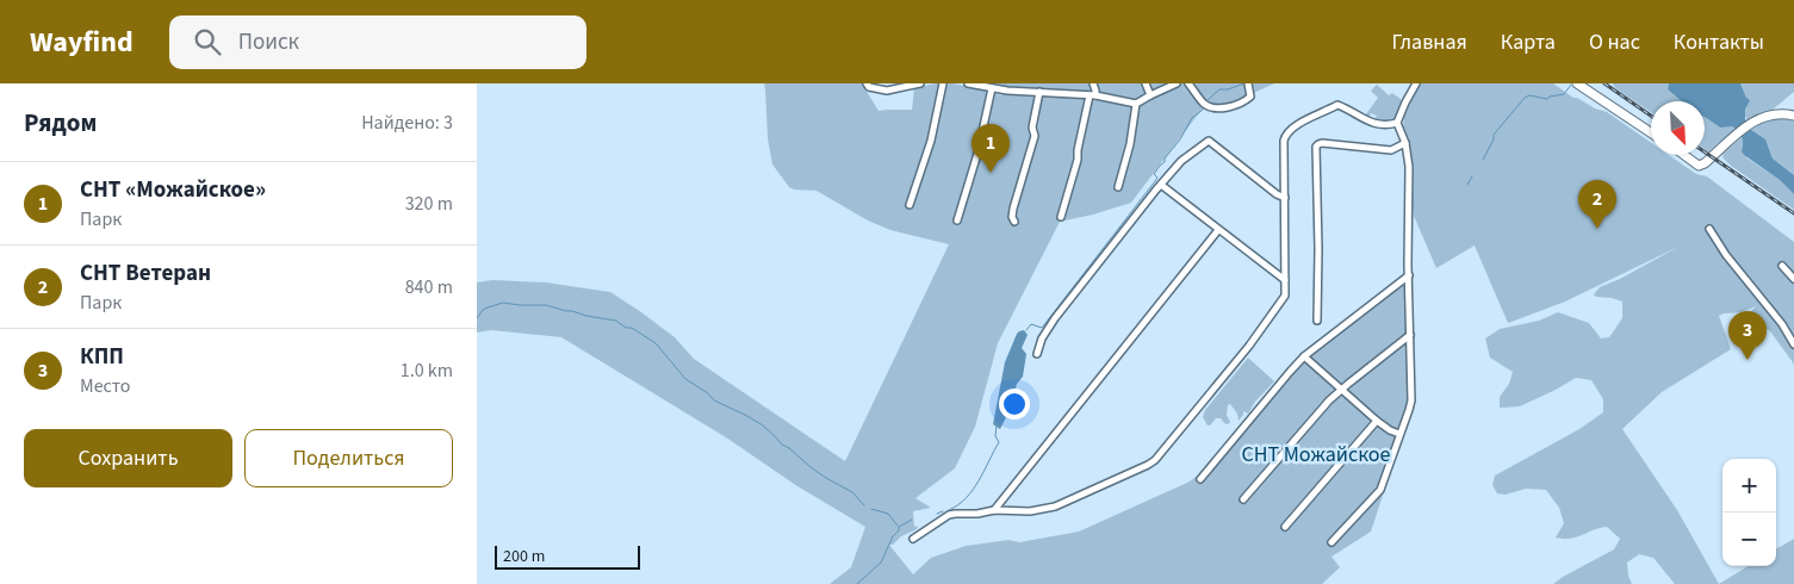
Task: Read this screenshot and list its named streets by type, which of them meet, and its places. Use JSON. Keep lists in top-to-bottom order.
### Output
{
  "parks": ["СНТ Можайское"],
  "scale_bar": "200 m",
  "north": "bottom right",
  "page": {
    "header": "Wayfind",
    "search": "Поиск",
    "nav": [
      "Главная",
      "Карта",
      "О нас",
      "Контакты"
    ],
    "heading": ["Рядом", "Найдено: 3"],
    "pins": ["1", "2", "3"],
    "list": [
      {
        "mark": "1",
        "name": "СНТ «Можайское»",
        "note": "Парк",
        "value": "320 m"
      },
      {
        "mark": "2",
        "name": "СНТ Ветеран",
        "note": "Парк",
        "value": "840 m"
      },
      {
        "mark": "3",
        "name": "КПП",
        "note": "Место",
        "value": "1.0 km"
      }
    ],
    "buttons": ["Сохранить", "Поделиться"],
    "map_buttons": ["+", "−"],
    "scale": "200 m"
  }
}
